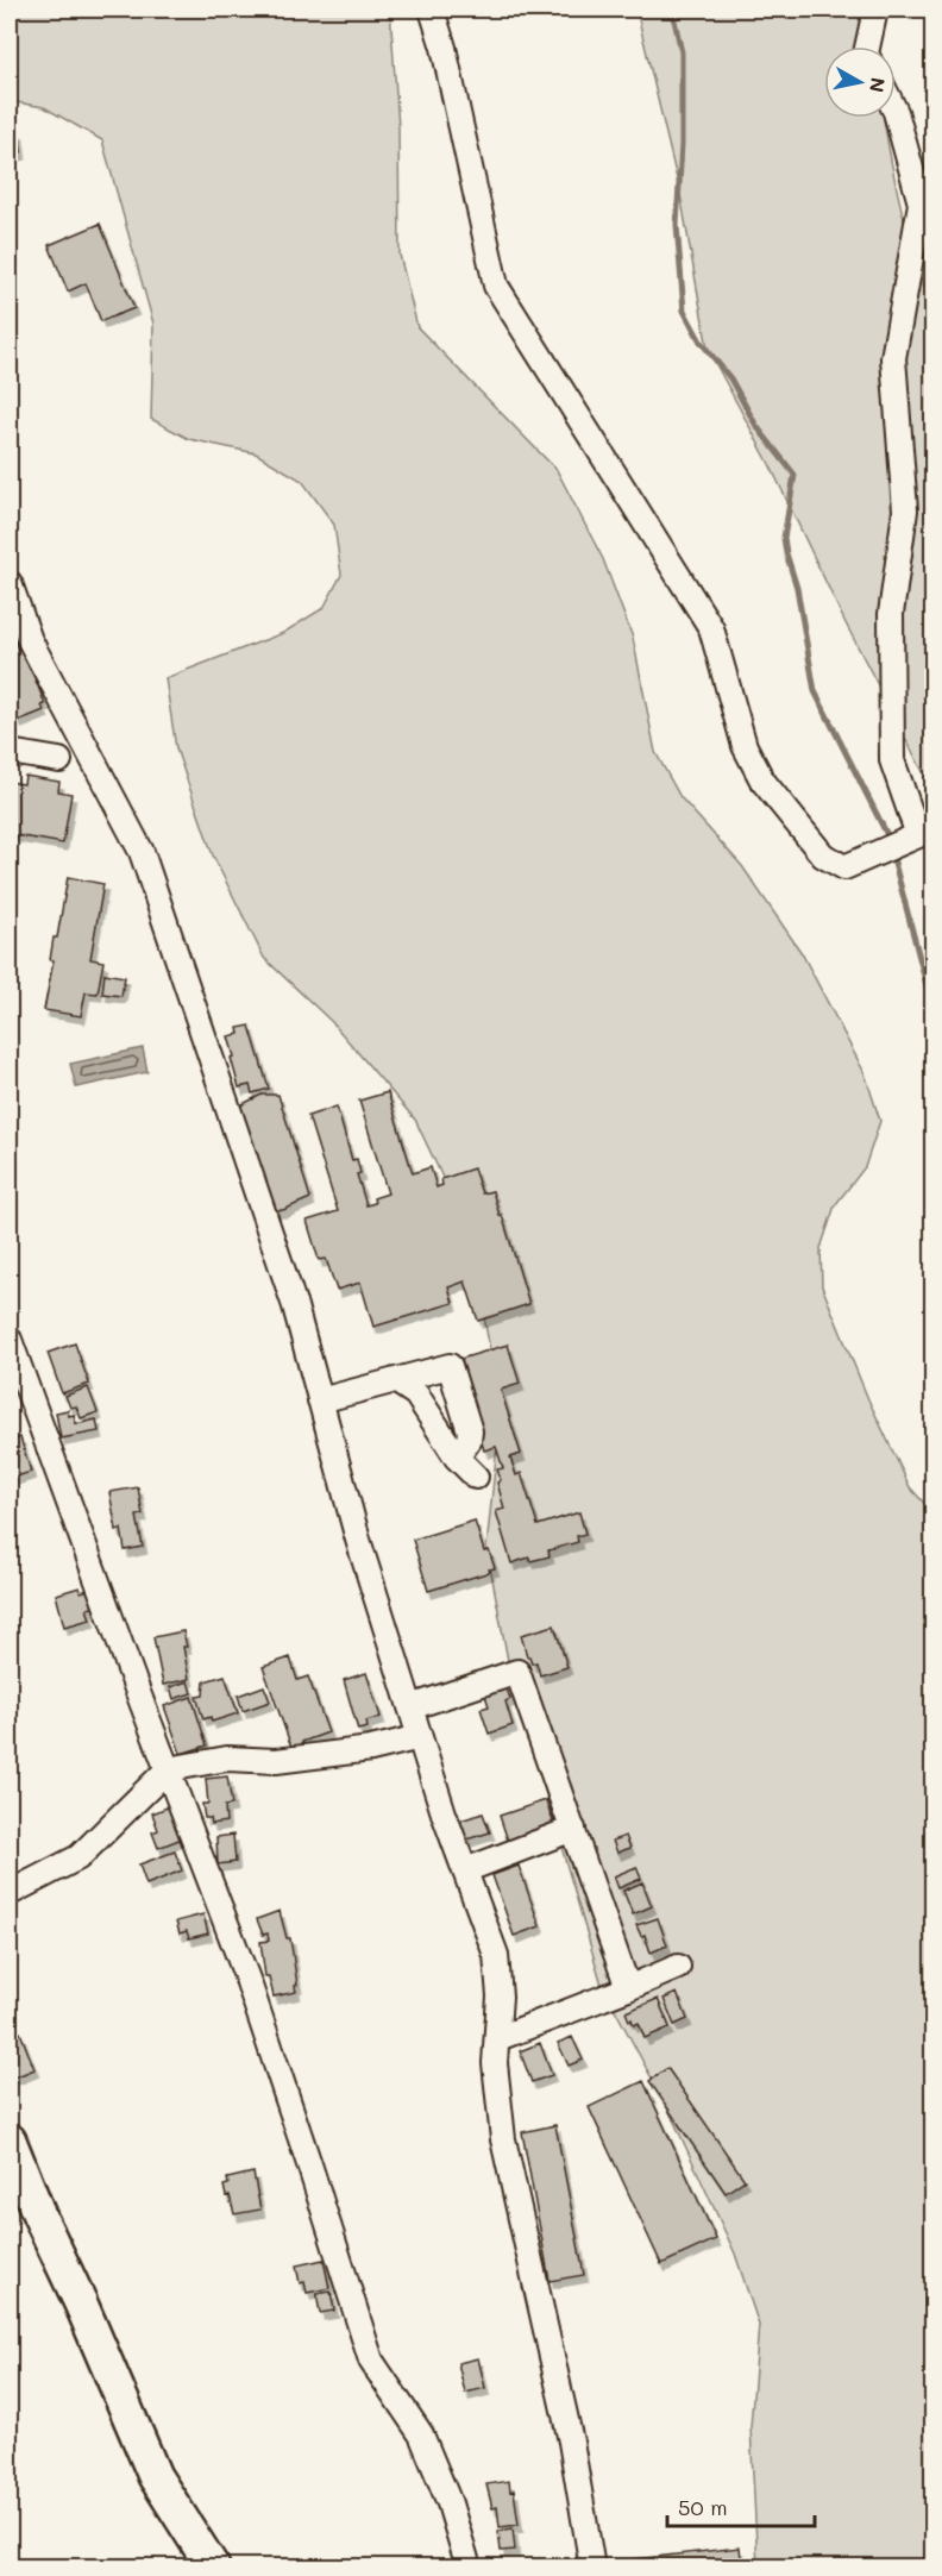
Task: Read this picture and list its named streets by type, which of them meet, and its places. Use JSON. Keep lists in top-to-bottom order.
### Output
{
  "scale_bar": "50 m",
  "north": "right"
}
